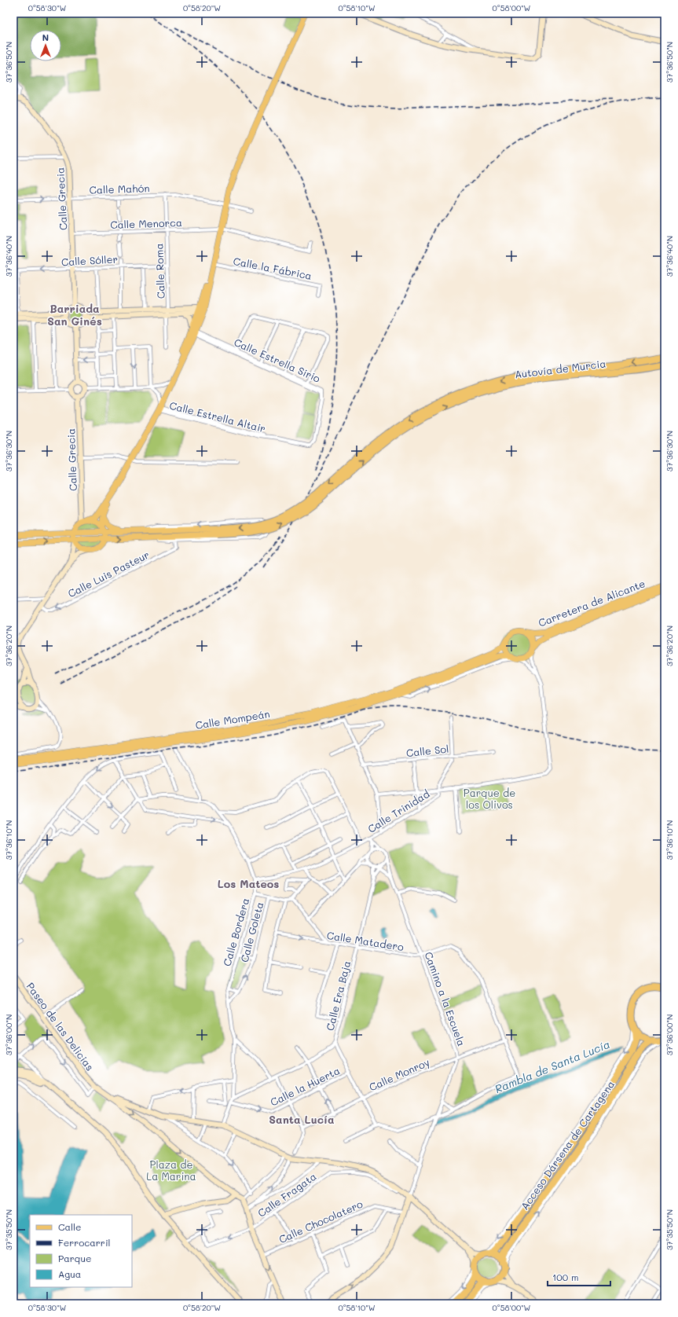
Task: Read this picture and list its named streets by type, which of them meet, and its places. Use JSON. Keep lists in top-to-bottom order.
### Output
{
  "streets": {
    "highway": ["Autovía de Murcia", "Acceso Dársena de Cartagena"],
    "main road": ["Carretera de Alicante", "Calle Mompeán"],
    "street": [
      "Calle Mahón",
      "Calle Grecia",
      "Calle Menorca",
      "Calle Sóller",
      "Calle la Fábrica",
      "Calle Roma",
      "Calle Estrella Sirio",
      "Calle Estrella Altair",
      "Calle Luis Pasteur",
      "Calle Sol",
      "Calle Trinidad",
      "Calle Bordera",
      "Calle Goleta",
      "Calle Matadero",
      "Calle Era Baja",
      "Camino a la Escuela",
      "Paseo de las Delicias",
      "Calle Monroy",
      "Calle la Huerta",
      "Calle Fragata",
      "Calle Chocolatero"
    ]
  },
  "crossings": [
    ["Calle Mahón", "Calle Grecia"],
    ["Calle Mahón", "Calle Roma"],
    ["Calle Grecia", "Calle Menorca"],
    ["Calle Grecia", "Calle Sóller"],
    ["Calle Menorca", "Calle Roma"],
    ["Calle Sóller", "Calle Roma"],
    ["Calle Estrella Sirio", "Calle Estrella Altair"],
    ["Calle Trinidad", "Calle Bordera"],
    ["Calle Matadero", "Calle Era Baja"],
    ["Calle Matadero", "Camino a la Escuela"],
    ["Calle Matadero", "Calle Monroy"],
    ["Calle Era Baja", "Camino a la Escuela"],
    ["Camino a la Escuela", "Paseo de las Delicias"],
    ["Camino a la Escuela", "Calle Monroy"],
    ["Paseo de las Delicias", "Calle Fragata"]
  ],
  "one_way": ["Calle Sóller", "Calle Luis Pasteur", "Calle la Huerta"],
  "districts": ["Barriada San Ginés", "Los Mateos", "Santa Lucía"],
  "water": ["Rambla de Santa Lucía"],
  "parks": ["Parque de los Olivos", "Plaza de La Marina"],
  "legend": [
    "Calle",
    "Ferrocarril",
    "Parque",
    "Agua"
  ],
  "scale_bar": "100 m",
  "north": "top",
  "coordinates": [
    "0°58'30\"W",
    "0°58'20\"W",
    "0°58'10\"W",
    "0°58'00\"W",
    "37°36'50\"N",
    "37°36'40\"N",
    "37°36'30\"N",
    "37°36'20\"N",
    "37°36'10\"N",
    "37°36'00\"N",
    "37°35'50\"N"
  ]
}
